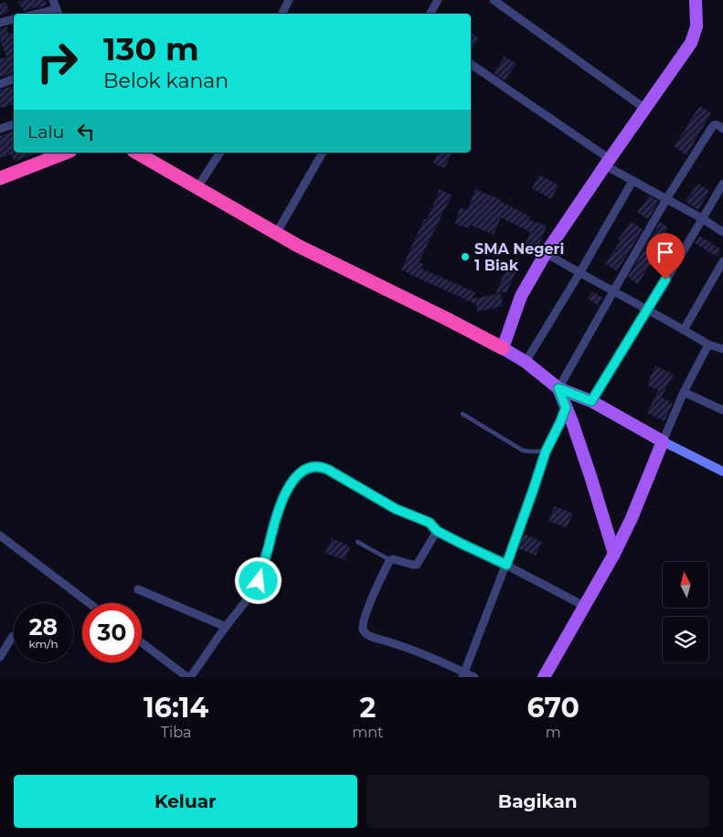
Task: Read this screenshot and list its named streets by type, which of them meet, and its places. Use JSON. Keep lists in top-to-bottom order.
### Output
{
  "places": ["SMA Negeri 1 Biak"],
  "north": "top",
  "page": {
    "turn": ["130 m", "Belok kanan"],
    "then": "Lalu",
    "speed": "28 km/h",
    "limit": "30",
    "eta": [
      "16:14",
      "Tiba",
      "2",
      "mnt",
      "670",
      "m"
    ],
    "buttons": ["Keluar", "Bagikan"]
  }
}
